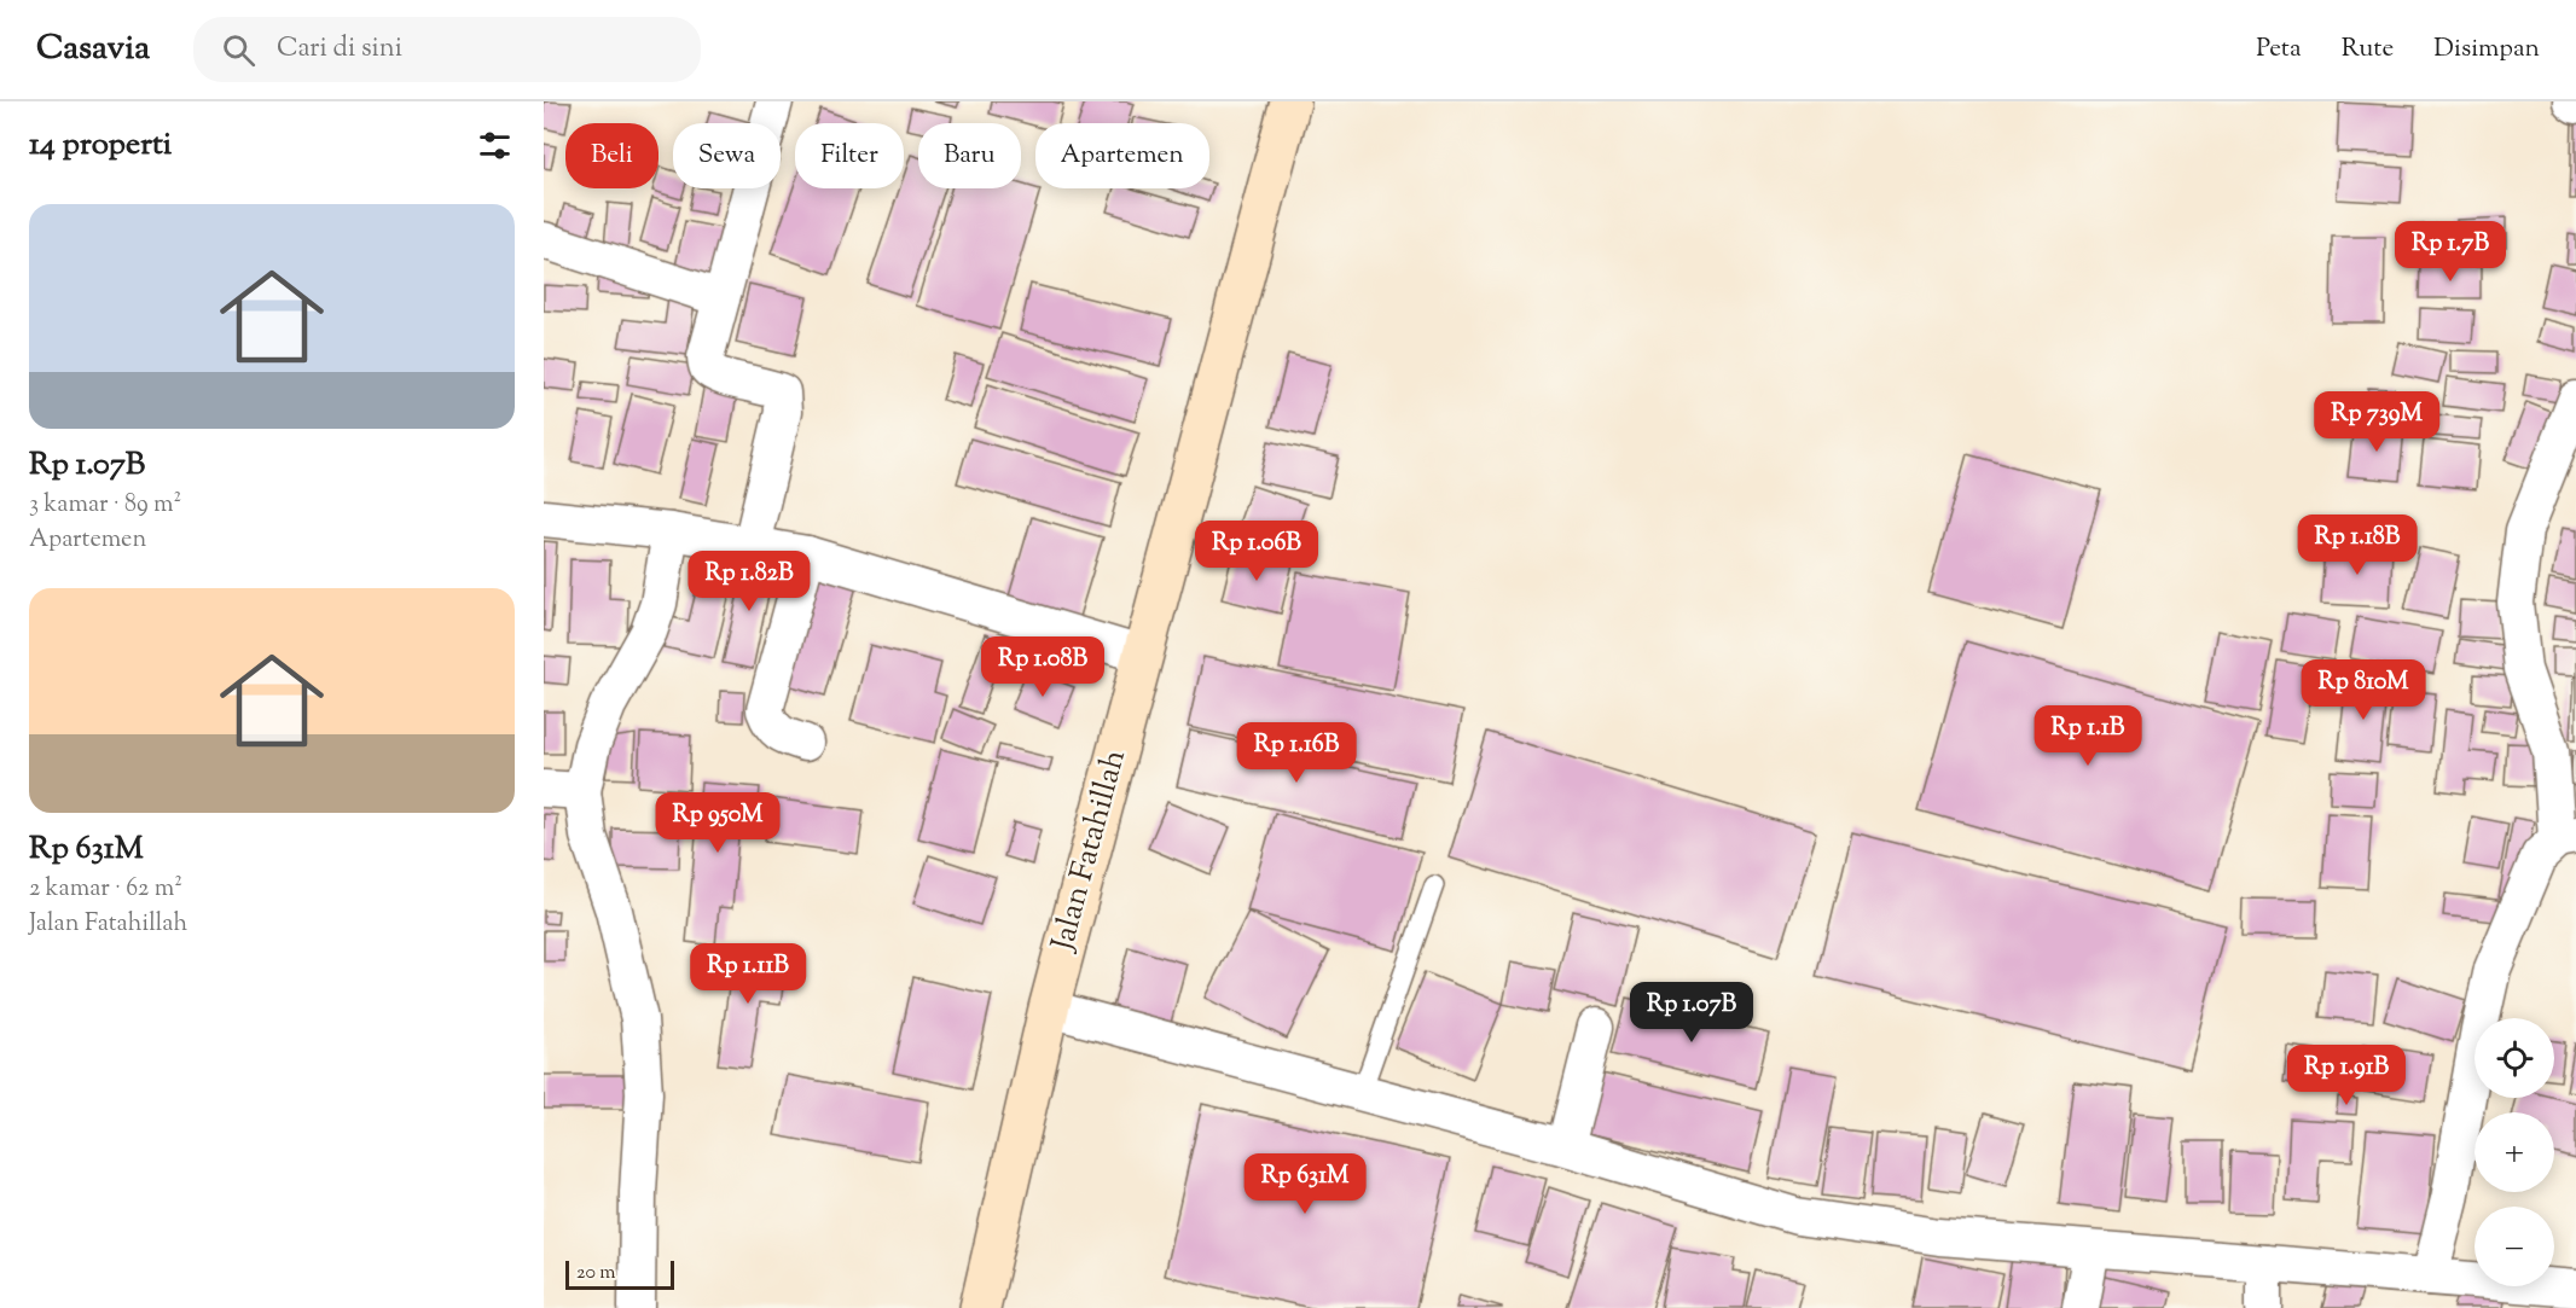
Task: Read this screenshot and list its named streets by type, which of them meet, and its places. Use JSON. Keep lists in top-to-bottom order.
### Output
{
  "streets": {
    "street": ["Jalan Fatahillah"]
  },
  "scale_bar": "20 m",
  "page": {
    "header": "Casavia",
    "search": "Cari di sini",
    "nav": ["Peta", "Rute", "Disimpan"],
    "heading": "14 properti",
    "chip": [
      "Beli",
      "Sewa",
      "Filter",
      "Baru",
      "Apartemen"
    ],
    "list": [
      {
        "name": "Rp 1.07B",
        "note": "3 kamar · 89 m² · Apartemen"
      },
      {
        "name": "Rp 631M",
        "note": "2 kamar · 62 m² · Jalan Fatahillah"
      }
    ],
    "price": [
      "Rp 1.7B",
      "Rp 739M",
      "Rp 1.18B",
      "Rp 1.06B",
      "Rp 1.82B",
      "Rp 1.08B",
      "Rp 810M",
      "Rp 1.1B",
      "Rp 1.16B",
      "Rp 950M",
      "Rp 1.11B",
      "Rp 1.07B",
      "Rp 1.91B",
      "Rp 631M"
    ],
    "map_buttons": ["+", "−"],
    "scale": "20 m"
  }
}
